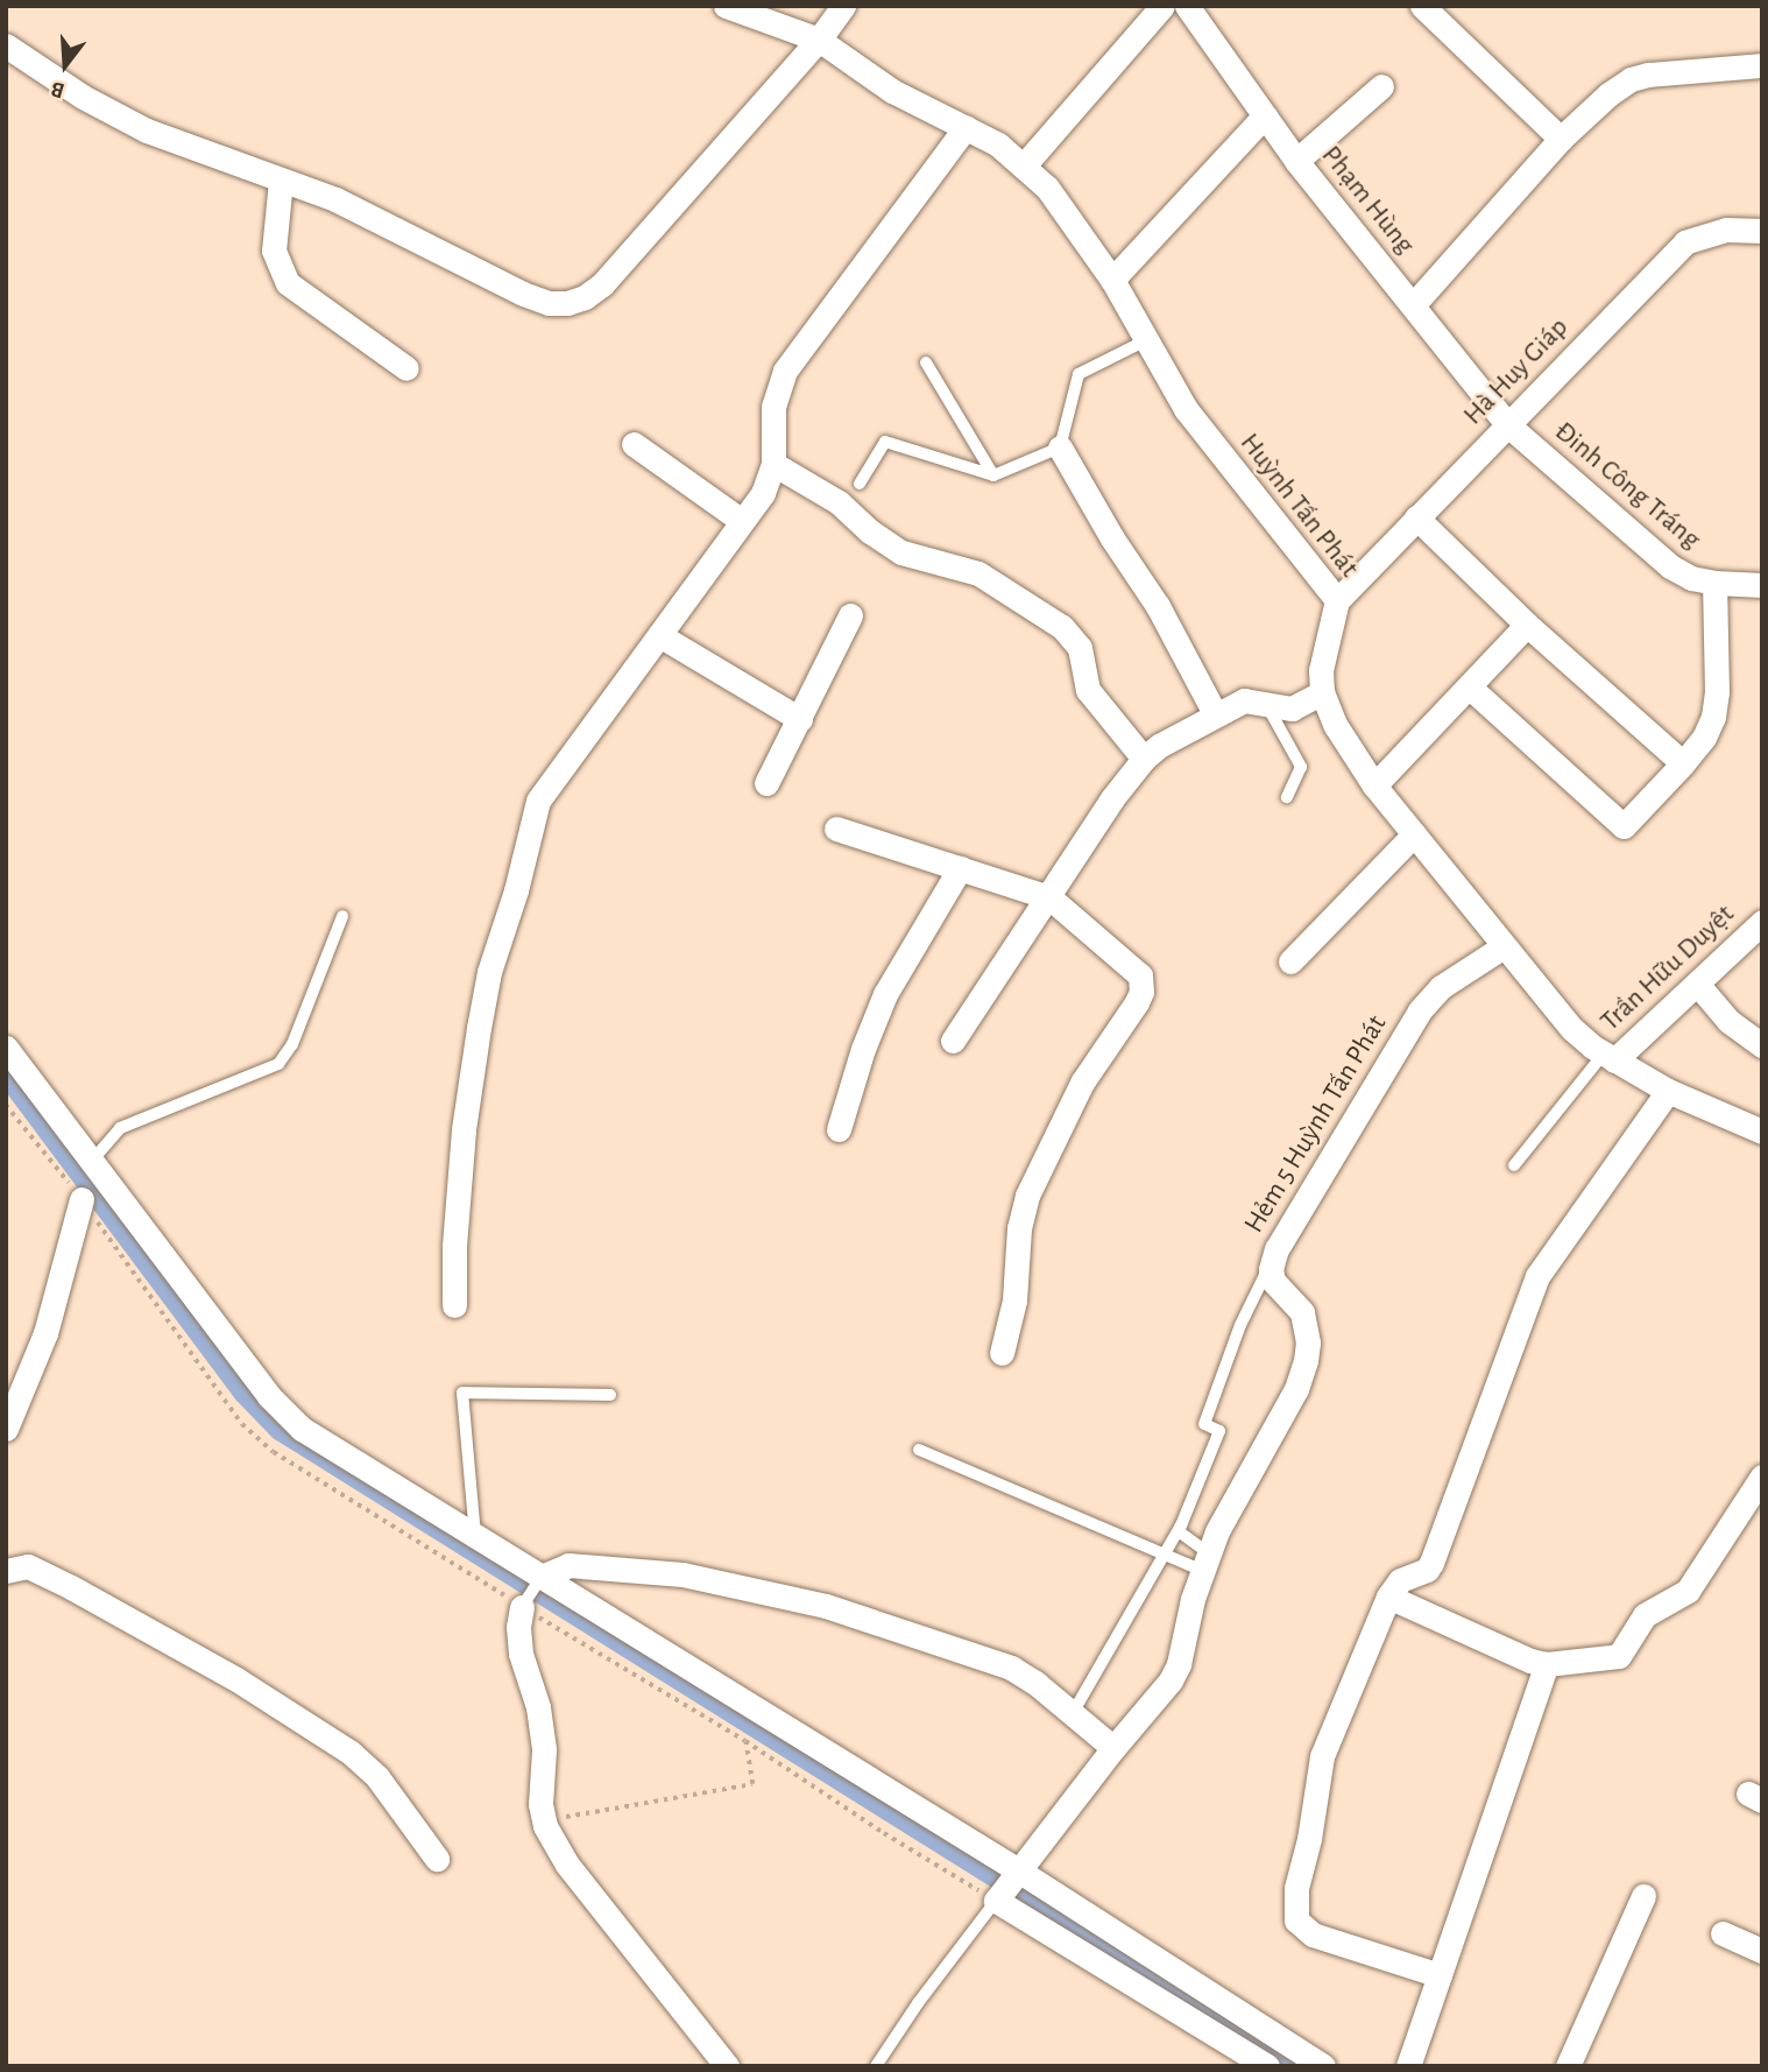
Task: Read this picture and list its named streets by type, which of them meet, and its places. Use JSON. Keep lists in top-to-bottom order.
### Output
{
  "streets": {
    "street": [
      "Phạm Hùng",
      "Hà Huy Giáp",
      "Đinh Công Tráng",
      "Huỳnh Tấn Phát",
      "Trần Hữu Duyệt",
      "Hẻm 5 Huỳnh Tấn Phát"
    ]
  },
  "crossings": [
    ["Phạm Hùng", "Hà Huy Giáp"],
    ["Phạm Hùng", "Đinh Công Tráng"],
    ["Hà Huy Giáp", "Đinh Công Tráng"],
    ["Hà Huy Giáp", "Huỳnh Tấn Phát"],
    ["Huỳnh Tấn Phát", "Trần Hữu Duyệt"],
    ["Huỳnh Tấn Phát", "Hẻm 5 Huỳnh Tấn Phát"]
  ],
  "north": "bottom"
}
